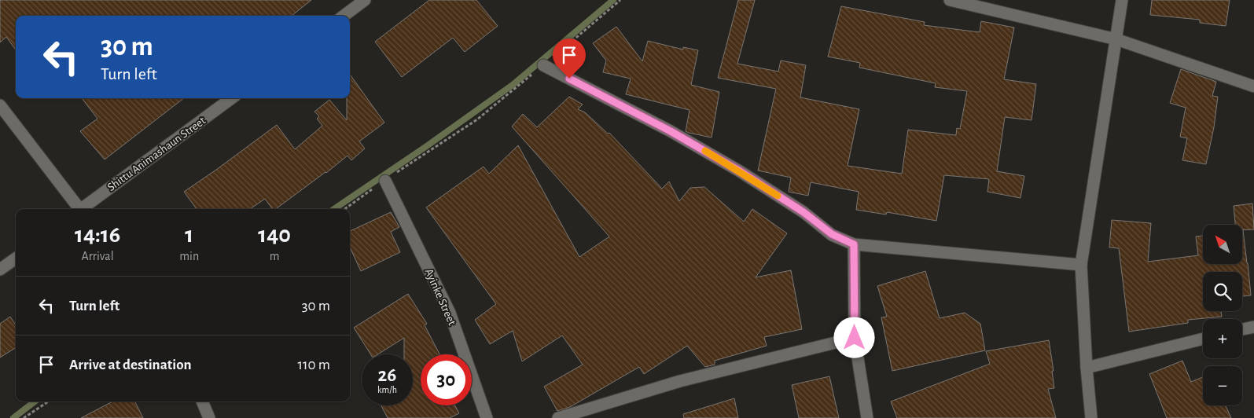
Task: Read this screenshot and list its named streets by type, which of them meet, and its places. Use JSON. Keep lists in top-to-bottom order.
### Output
{
  "streets": {
    "street": ["Shittu Animashaun Street", "Ayinke Street"]
  },
  "north": "top left",
  "page": {
    "turn": ["30 m", "Turn left"],
    "eta": [
      "14:16",
      "Arrival",
      "1",
      "min",
      "140",
      "m"
    ],
    "map_buttons": ["+", "−"],
    "list": [
      {
        "name": "Turn left",
        "value": "30 m"
      },
      {
        "name": "Arrive at destination",
        "value": "110 m"
      }
    ],
    "speed": "26 km/h",
    "limit": "30"
  }
}
